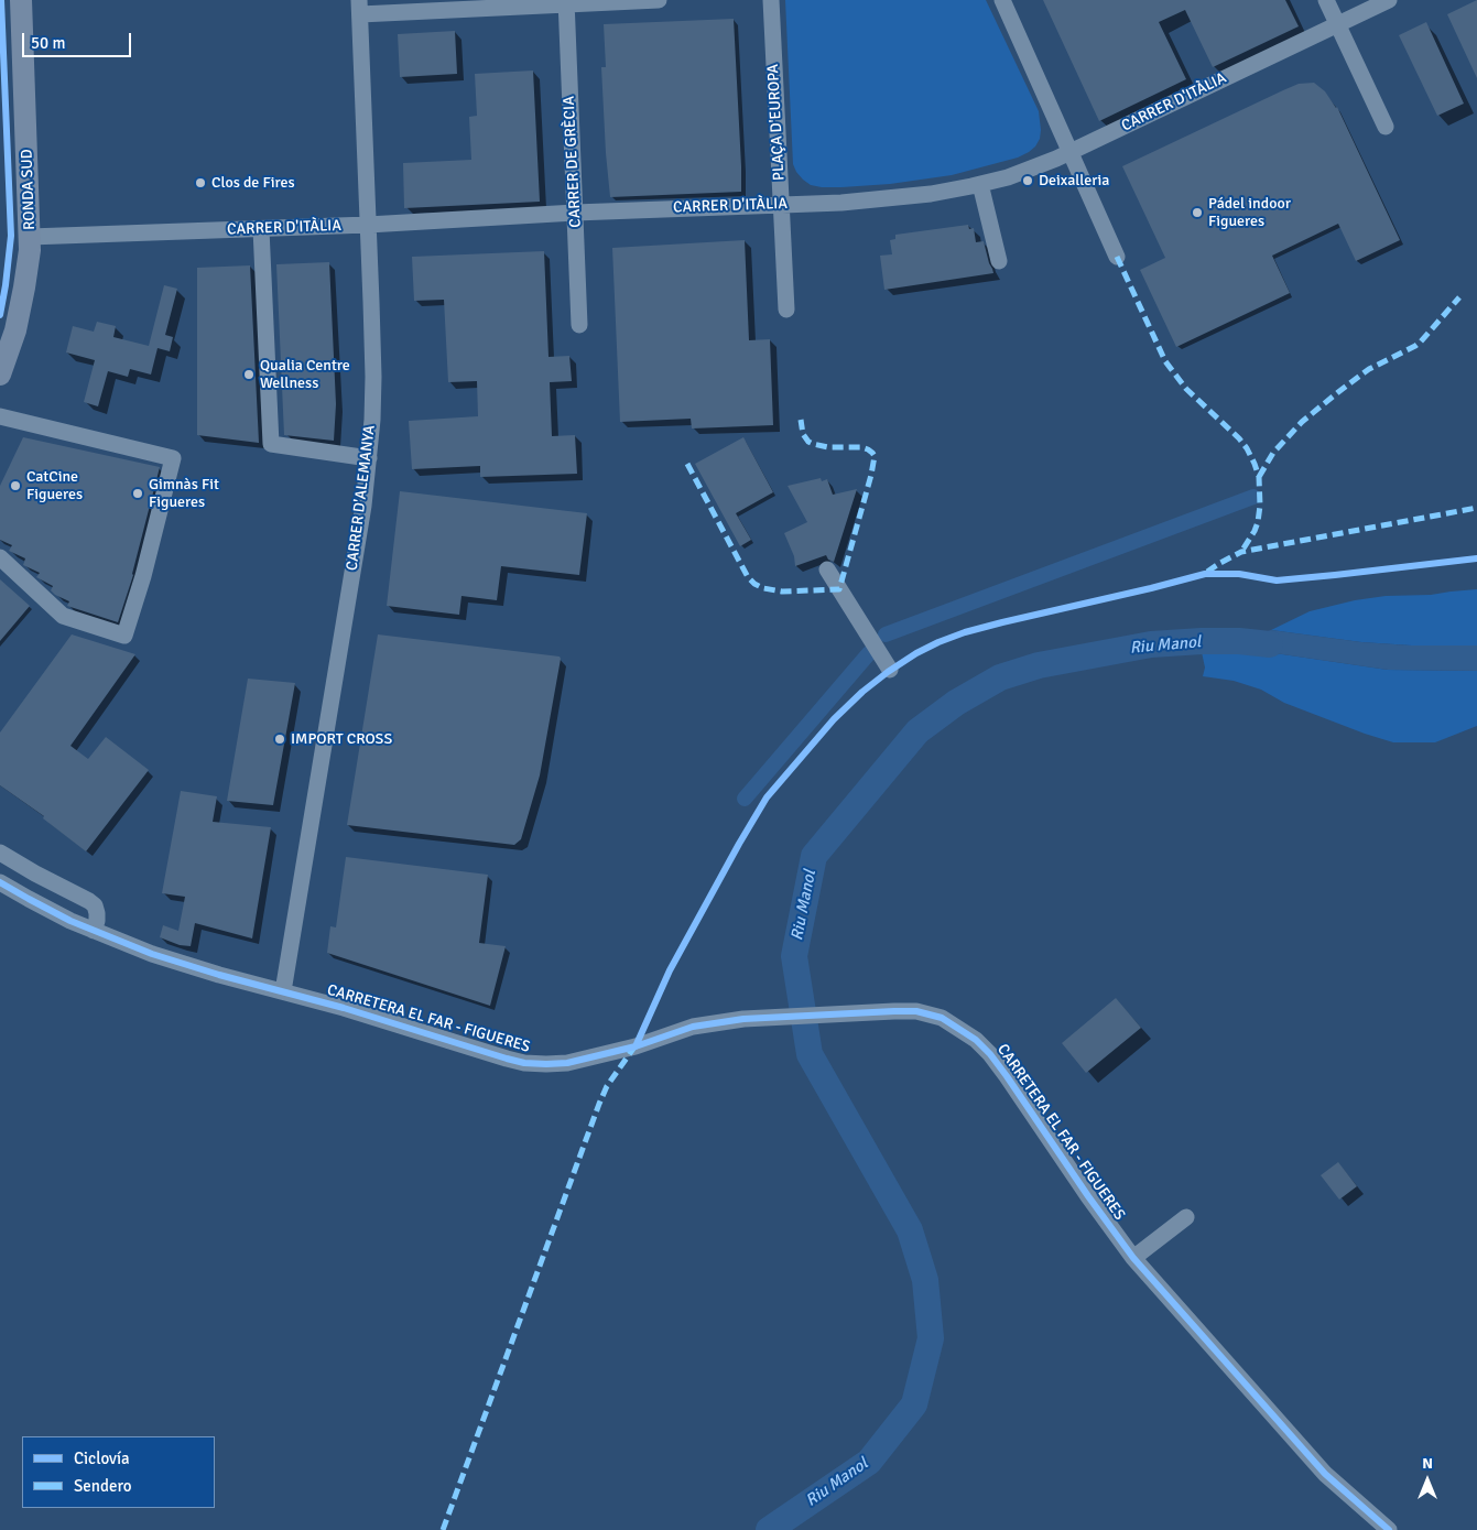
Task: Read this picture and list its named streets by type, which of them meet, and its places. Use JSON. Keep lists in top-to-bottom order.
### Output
{
  "streets": {
    "main road": ["RONDA SUD"],
    "street": [
      "CARRER D'ITÀLIA",
      "PLAÇA D'EUROPA",
      "CARRER DE GRÈCIA",
      "CARRER D'ALEMANYA",
      "CARRETERA EL FAR - FIGUERES"
    ]
  },
  "crossings": [
    ["CARRER D'ITÀLIA", "PLAÇA D'EUROPA"],
    ["CARRER D'ITÀLIA", "CARRER DE GRÈCIA"],
    ["CARRER D'ITÀLIA", "RONDA SUD"],
    ["CARRER D'ITÀLIA", "CARRER D'ALEMANYA"],
    ["CARRER D'ALEMANYA", "CARRETERA EL FAR - FIGUERES"]
  ],
  "water": ["Riu Manol"],
  "places": [
    "Deixalleria",
    "Clos de Fires",
    "Pádel indoor Figueres",
    "Qualia Centre Wellness",
    "CatCine Figueres",
    "Gimnàs Fit Figueres",
    "IMPORT CROSS"
  ],
  "legend": ["Ciclovía", "Sendero"],
  "scale_bar": "50 m",
  "north": "top"
}
